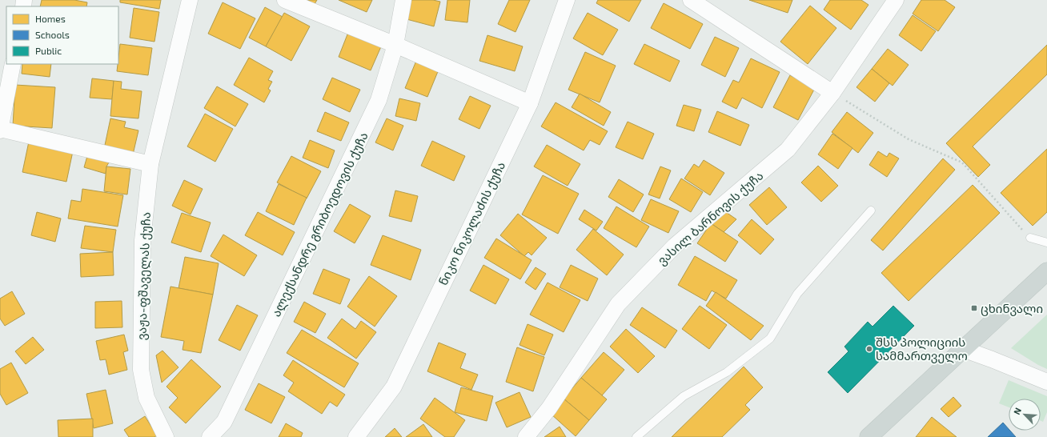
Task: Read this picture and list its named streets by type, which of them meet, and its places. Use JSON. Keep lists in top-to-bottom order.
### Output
{
  "streets": {
    "street": [
      "ვასილ ბარნოვის ქუჩა",
      "ნიკო ნიკოლაძის ქუჩა",
      "ალექსანდრე გრიბოედოვის ქუჩა",
      "ვაჟა-ფშაველას ქუჩა"
    ]
  },
  "places": {
    "transit": ["ცხინვალი"],
    "other": ["შსს პოლიციის სამმართველო"]
  },
  "legend": ["Homes", "Schools", "Public"],
  "north": "top left"
}
